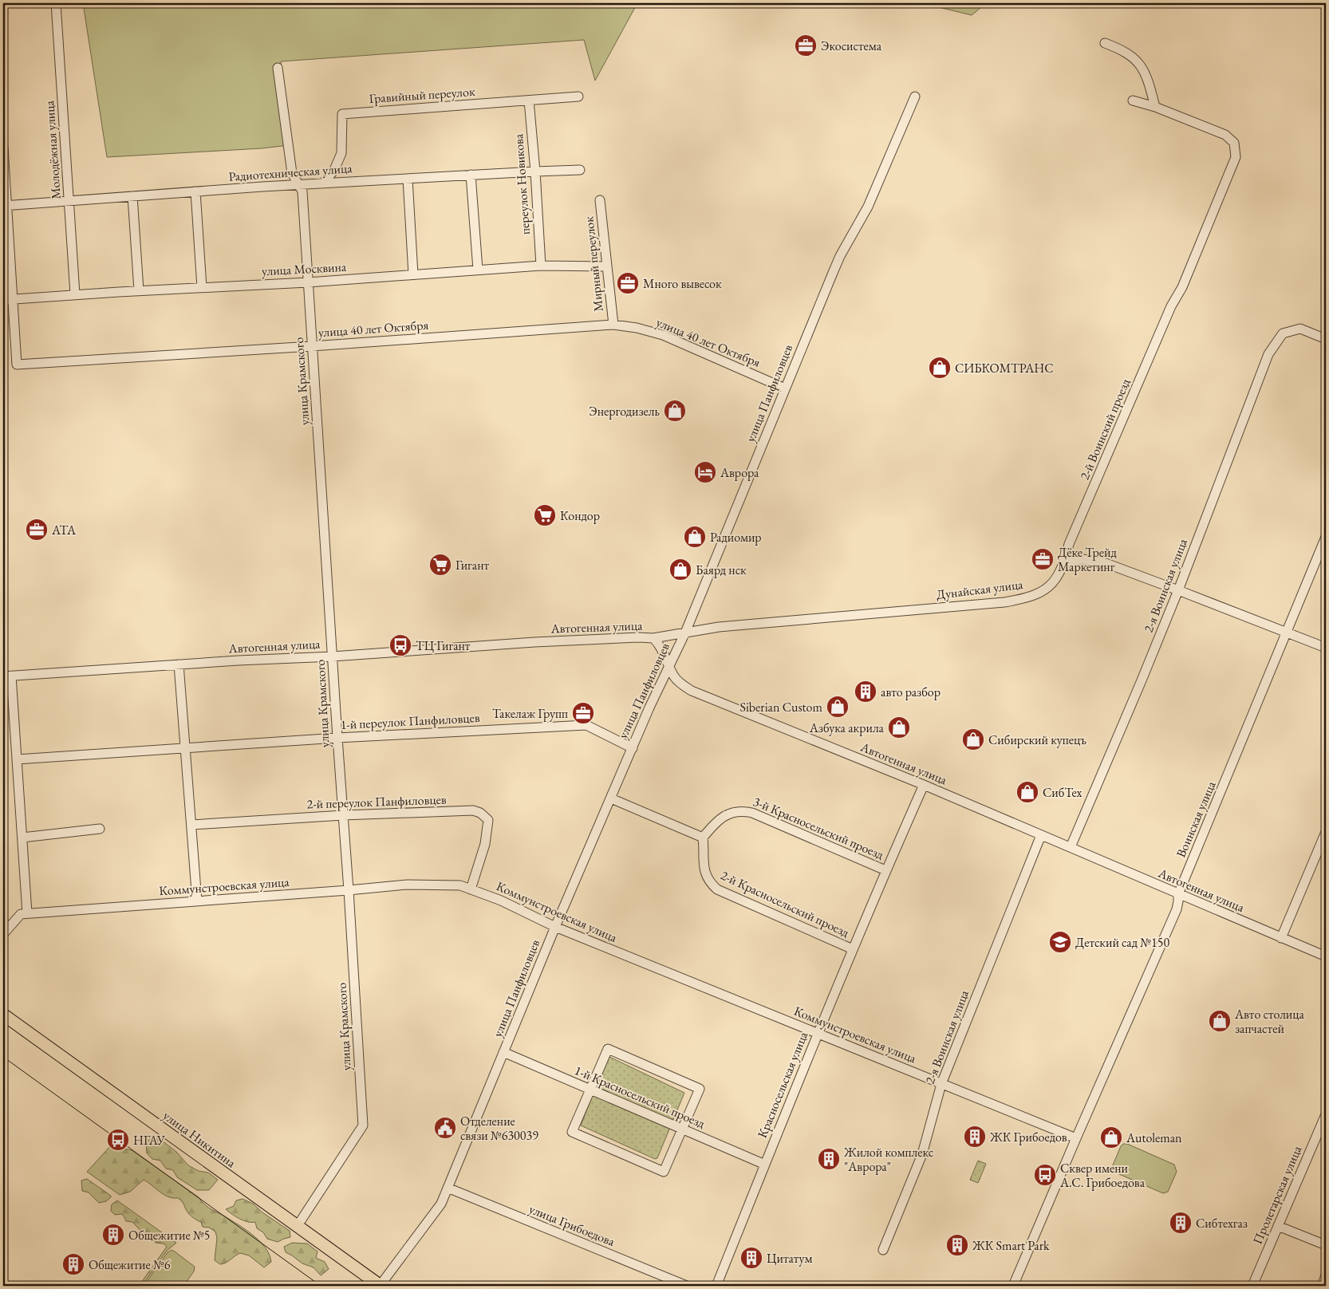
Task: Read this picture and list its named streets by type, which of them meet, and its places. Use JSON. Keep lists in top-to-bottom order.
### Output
{
  "streets": {
    "main road": ["улица Никитина"],
    "street": [
      "Гравийный переулок",
      "Молодёжная улица",
      "Радиотехническая улица",
      "переулок Новикова",
      "Мирный переулок",
      "улица Москвина",
      "улица 40 лет Октября",
      "улица Крамского",
      "улица Панфиловцев",
      "2-й Воинский проезд",
      "2-я Воинская улица",
      "Дунайская улица",
      "Автогенная улица",
      "1-й переулок Панфиловцев",
      "2-й переулок Панфиловцев",
      "Воинская улица",
      "3-й Красносельский проезд",
      "Коммунстроевская улица",
      "2-й Красносельский проезд",
      "Красносельская улица",
      "1-й Красносельский проезд",
      "Пролетарская улица",
      "улица Грибоедова"
    ]
  },
  "crossings": [
    ["Гравийный переулок", "Радиотехническая улица"],
    ["Гравийный переулок", "переулок Новикова"],
    ["Молодёжная улица", "Радиотехническая улица"],
    ["Молодёжная улица", "улица Москвина"],
    ["Радиотехническая улица", "переулок Новикова"],
    ["Радиотехническая улица", "улица Крамского"],
    ["переулок Новикова", "улица Москвина"],
    ["Мирный переулок", "улица Москвина"],
    ["Мирный переулок", "улица 40 лет Октября"],
    ["улица Москвина", "улица 40 лет Октября"],
    ["улица Москвина", "улица Крамского"],
    ["улица 40 лет Октября", "улица Крамского"],
    ["улица 40 лет Октября", "улица Панфиловцев"],
    ["улица Крамского", "Автогенная улица"],
    ["улица Крамского", "1-й переулок Панфиловцев"],
    ["улица Крамского", "2-й переулок Панфиловцев"],
    ["улица Крамского", "Коммунстроевская улица"],
    ["улица Крамского", "улица Никитина"],
    ["улица Панфиловцев", "Дунайская улица"],
    ["улица Панфиловцев", "Автогенная улица"],
    ["улица Панфиловцев", "1-й переулок Панфиловцев"],
    ["улица Панфиловцев", "Коммунстроевская улица"],
    ["улица Панфиловцев", "1-й Красносельский проезд"],
    ["улица Панфиловцев", "улица Никитина"],
    ["улица Панфиловцев", "улица Грибоедова"],
    ["2-й Воинский проезд", "Дунайская улица"],
    ["2-я Воинская улица", "Автогенная улица"],
    ["2-я Воинская улица", "Коммунстроевская улица"],
    ["Дунайская улица", "Автогенная улица"],
    ["Автогенная улица", "Воинская улица"],
    ["Автогенная улица", "Красносельская улица"],
    ["2-й переулок Панфиловцев", "Коммунстроевская улица"],
    ["Воинская улица", "Коммунстроевская улица"],
    ["3-й Красносельский проезд", "2-й Красносельский проезд"],
    ["3-й Красносельский проезд", "Красносельская улица"],
    ["Коммунстроевская улица", "Красносельская улица"],
    ["2-й Красносельский проезд", "Красносельская улица"],
    ["Красносельская улица", "1-й Красносельский проезд"]
  ],
  "places": {
    "office": [
      "Экосистема",
      "Много вывесок",
      "АТА",
      "Дёке Трейд Маркетинг",
      "Такелаж Групп"
    ],
    "shop": [
      "СИБКОМТРАНС",
      "Энергодизель",
      "Радиомир",
      "Баярд нск",
      "Siberian Custom",
      "Азбука акрила",
      "Сибирский купецъ",
      "СибТех",
      "Авто столица запчастей",
      "Autoleman"
    ],
    "hotel": ["Аврора"],
    "supermarket": ["Кондор", "Гигант"],
    "bus stop": ["ТЦ Гигант", "НГАУ", "Сквер имени А.С. Грибоедова"],
    "building": [
      "авто разбор",
      "ЖК Грибоедов",
      "Жилой комплекс \"Аврора\"",
      "Сибтехгаз",
      "Общежитие №5",
      "ЖК Smart Park",
      "Цитатум",
      "Общежитие №6"
    ],
    "school or university": ["Детский сад №150"],
    "public building": ["Отделение связи №630039"]
  }
}
